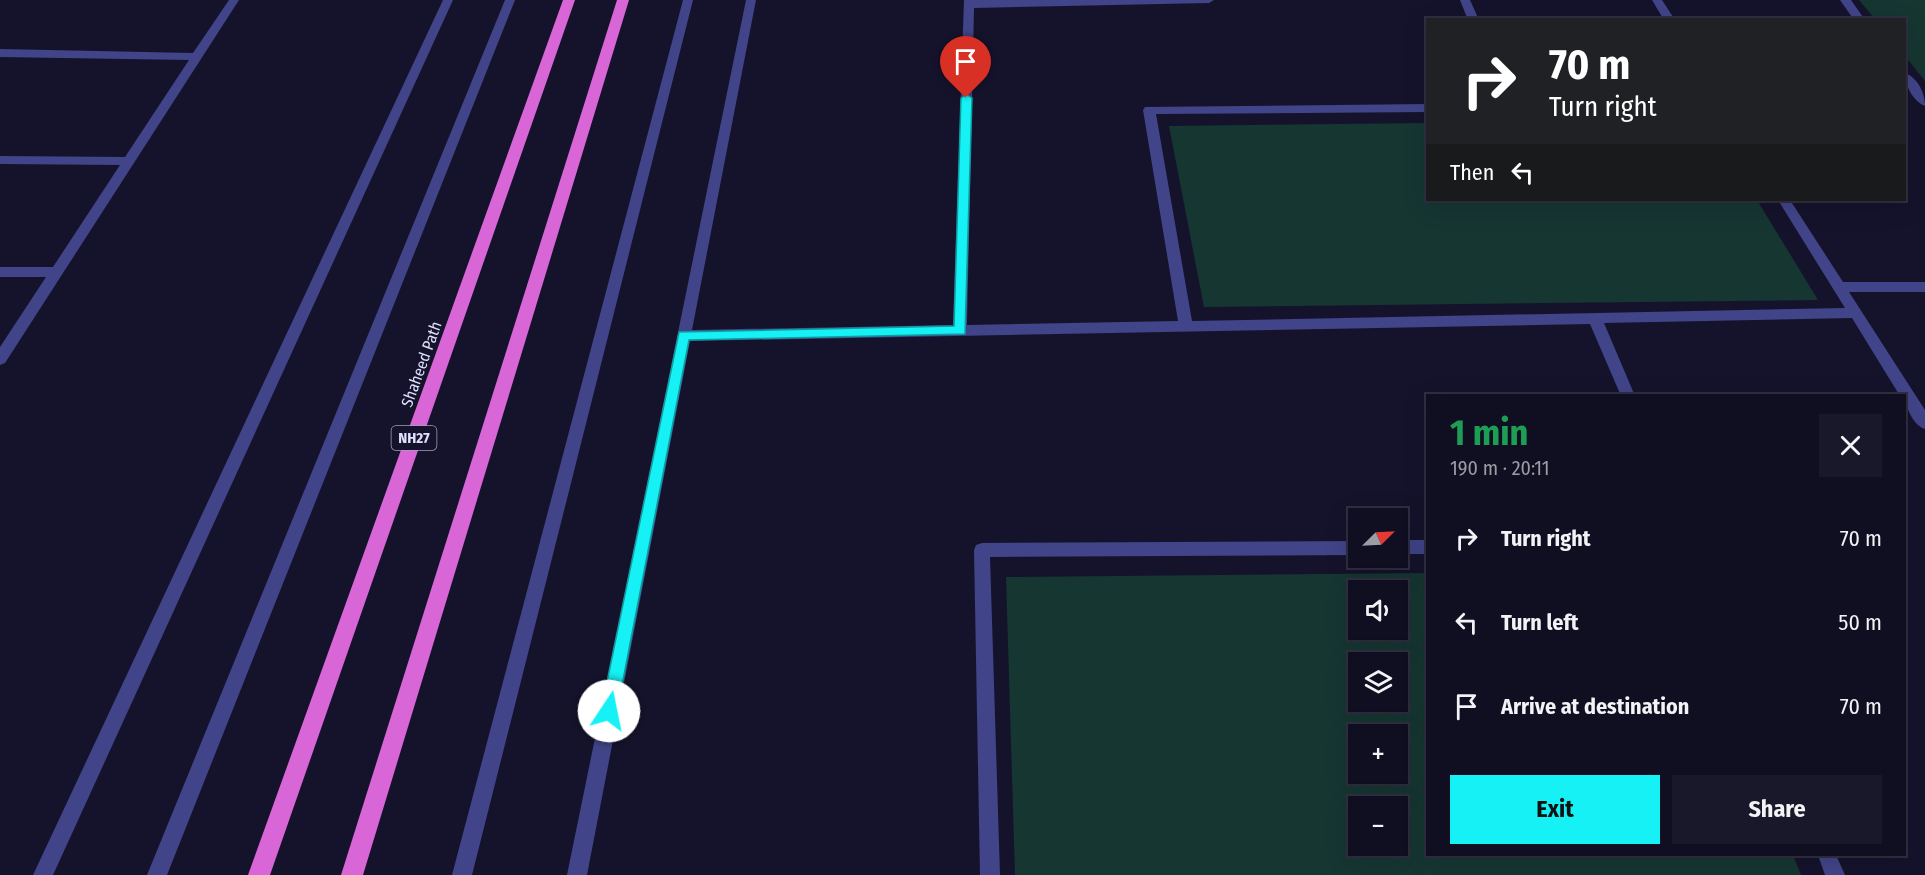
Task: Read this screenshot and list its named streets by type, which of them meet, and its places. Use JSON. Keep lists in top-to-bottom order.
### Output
{
  "streets": {
    "highway": ["Shaheed Path", "NH27"]
  },
  "north": "top right",
  "page": {
    "turn": ["70 m", "Turn right"],
    "then": "Then",
    "heading": ["1 min", "190 m · 20:11"],
    "list": [
      {
        "name": "Turn right",
        "value": "70 m"
      },
      {
        "name": "Turn left",
        "value": "50 m"
      },
      {
        "name": "Arrive at destination",
        "value": "70 m"
      }
    ],
    "map_buttons": ["+", "−"],
    "buttons": ["Exit", "Share"]
  }
}
